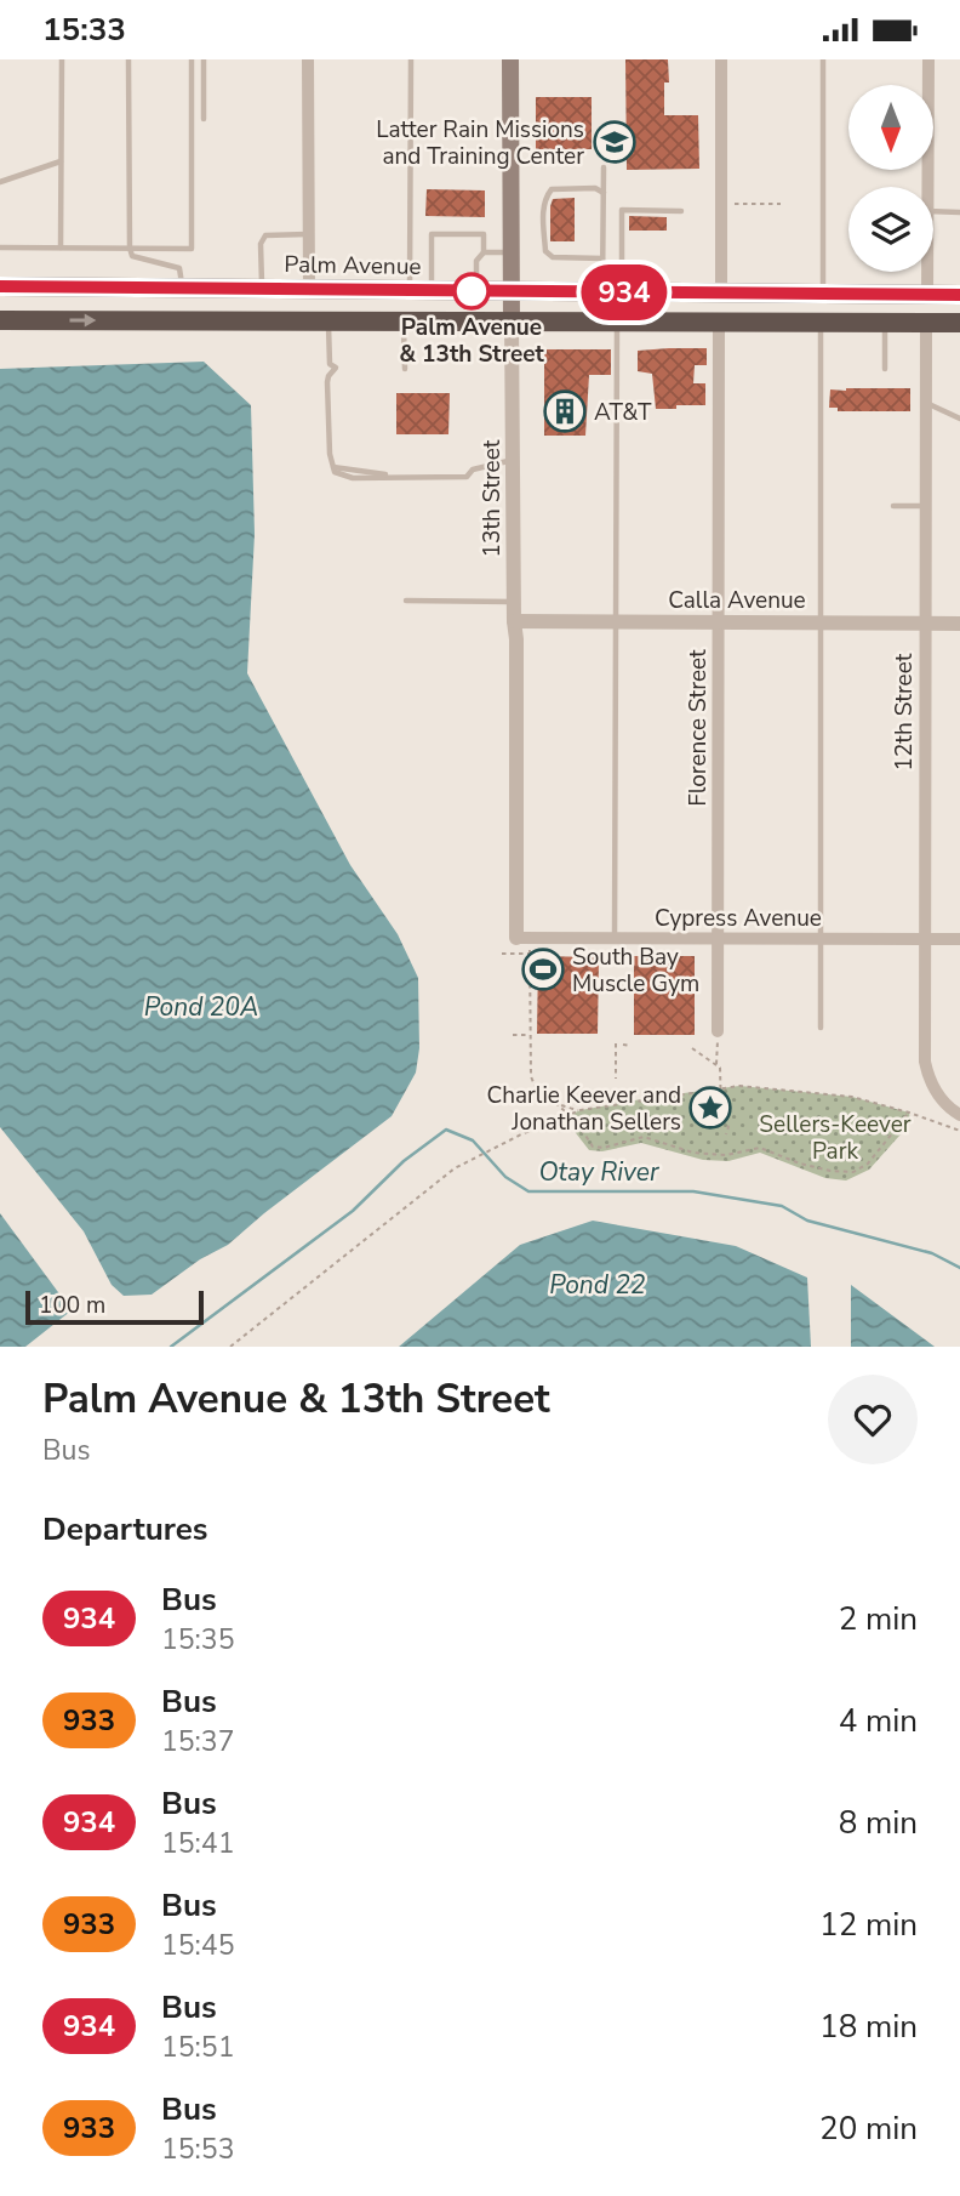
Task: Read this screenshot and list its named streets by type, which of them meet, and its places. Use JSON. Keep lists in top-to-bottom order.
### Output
{
  "streets": {
    "highway": ["Palm Avenue"],
    "main road": ["13th Street"],
    "street": [
      "Calla Avenue",
      "12th Street",
      "Florence Street",
      "Cypress Avenue"
    ]
  },
  "crossings": [
    ["Palm Avenue", "13th Street"],
    ["13th Street", "Calla Avenue"],
    ["13th Street", "Cypress Avenue"],
    ["Calla Avenue", "12th Street"],
    ["Calla Avenue", "Florence Street"],
    ["12th Street", "Cypress Avenue"],
    ["Florence Street", "Cypress Avenue"]
  ],
  "water": ["Pond 20A", "Otay River", "Pond 22"],
  "parks": ["Sellers-Keever Park"],
  "places": {
    "school or university": ["Latter Rain Missions and Training Center"],
    "other": ["Palm Avenue & 13th Street"],
    "building": ["AT&T"],
    "sports": ["South Bay Muscle Gym"],
    "place": ["Charlie Keever and Jonathan Sellers"]
  },
  "lines": ["bus line 934"],
  "scale_bar": "100 m",
  "north": "bottom",
  "page": {
    "status": "15:33",
    "on_map": "934",
    "scale": "100 m",
    "heading": [
      ["Palm Avenue & 13th Street", "Bus"],
      "Departures"
    ],
    "list": [
      {
        "mark": "934",
        "name": "Bus",
        "note": "15:35",
        "value": "2 min"
      },
      {
        "mark": "933",
        "name": "Bus",
        "note": "15:37",
        "value": "4 min"
      },
      {
        "mark": "934",
        "name": "Bus",
        "note": "15:41",
        "value": "8 min"
      },
      {
        "mark": "933",
        "name": "Bus",
        "note": "15:45",
        "value": "12 min"
      },
      {
        "mark": "934",
        "name": "Bus",
        "note": "15:51",
        "value": "18 min"
      },
      {
        "mark": "933",
        "name": "Bus",
        "note": "15:53",
        "value": "20 min"
      }
    ]
  }
}
